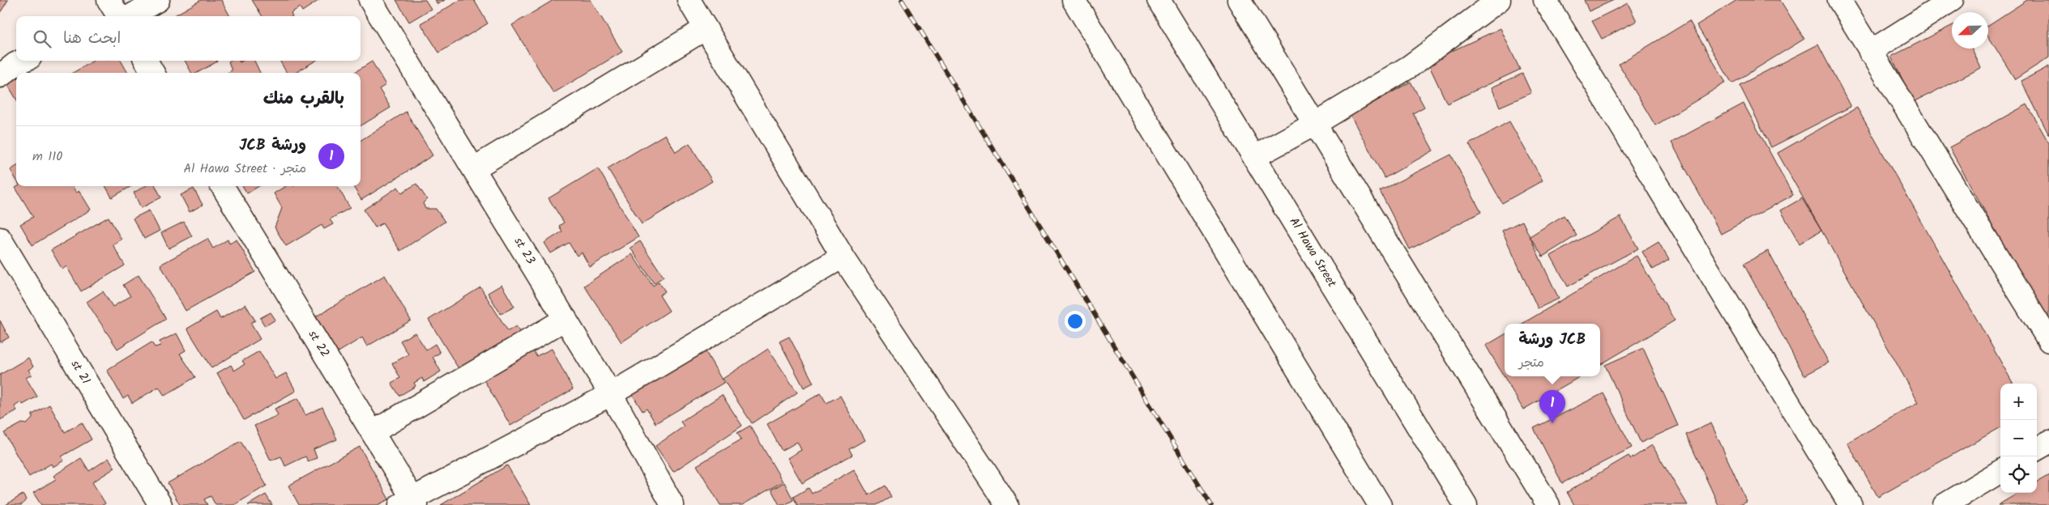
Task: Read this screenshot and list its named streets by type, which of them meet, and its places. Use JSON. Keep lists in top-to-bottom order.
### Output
{
  "streets": {
    "main road": [
      "st 23",
      "Al Hawa Street",
      "st 22",
      "st 21"
    ]
  },
  "north": "left",
  "page": {
    "search": "ابحث هنا",
    "heading": "بالقرب منك",
    "list": [
      {
        "mark": "1",
        "name": "ورشة JCB",
        "note": "متجر · Al Hawa Street",
        "value": "110 m"
      }
    ],
    "popup": ["ورشة JCB", "متجر"],
    "map_buttons": ["+", "−"],
    "pins": "1"
  }
}
